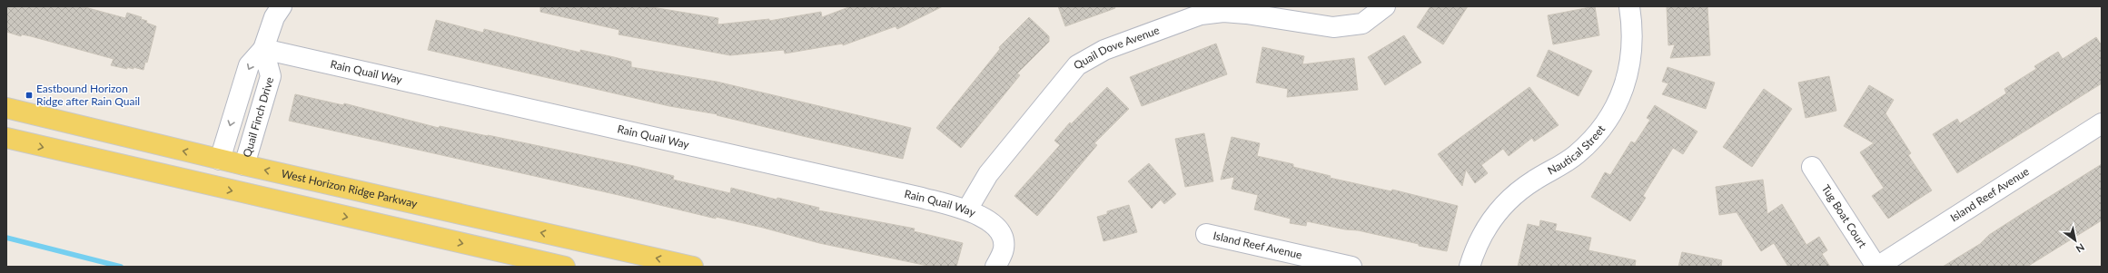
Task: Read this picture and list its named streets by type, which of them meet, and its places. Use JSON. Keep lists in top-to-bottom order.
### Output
{
  "streets": {
    "main road": ["West Horizon Ridge Parkway"],
    "street": [
      "Quail Dove Avenue",
      "Rain Quail Way",
      "Quail Finch Drive",
      "Nautical Street",
      "Island Reef Avenue",
      "Tug Boat Court"
    ]
  },
  "crossings": [
    ["Quail Dove Avenue", "Rain Quail Way"],
    ["Rain Quail Way", "Quail Finch Drive"],
    ["Quail Finch Drive", "West Horizon Ridge Parkway"],
    ["Island Reef Avenue", "Tug Boat Court"]
  ],
  "places": {
    "transit": ["Eastbound Horizon Ridge after Rain Quail"]
  },
  "north": "bottom right"
}
